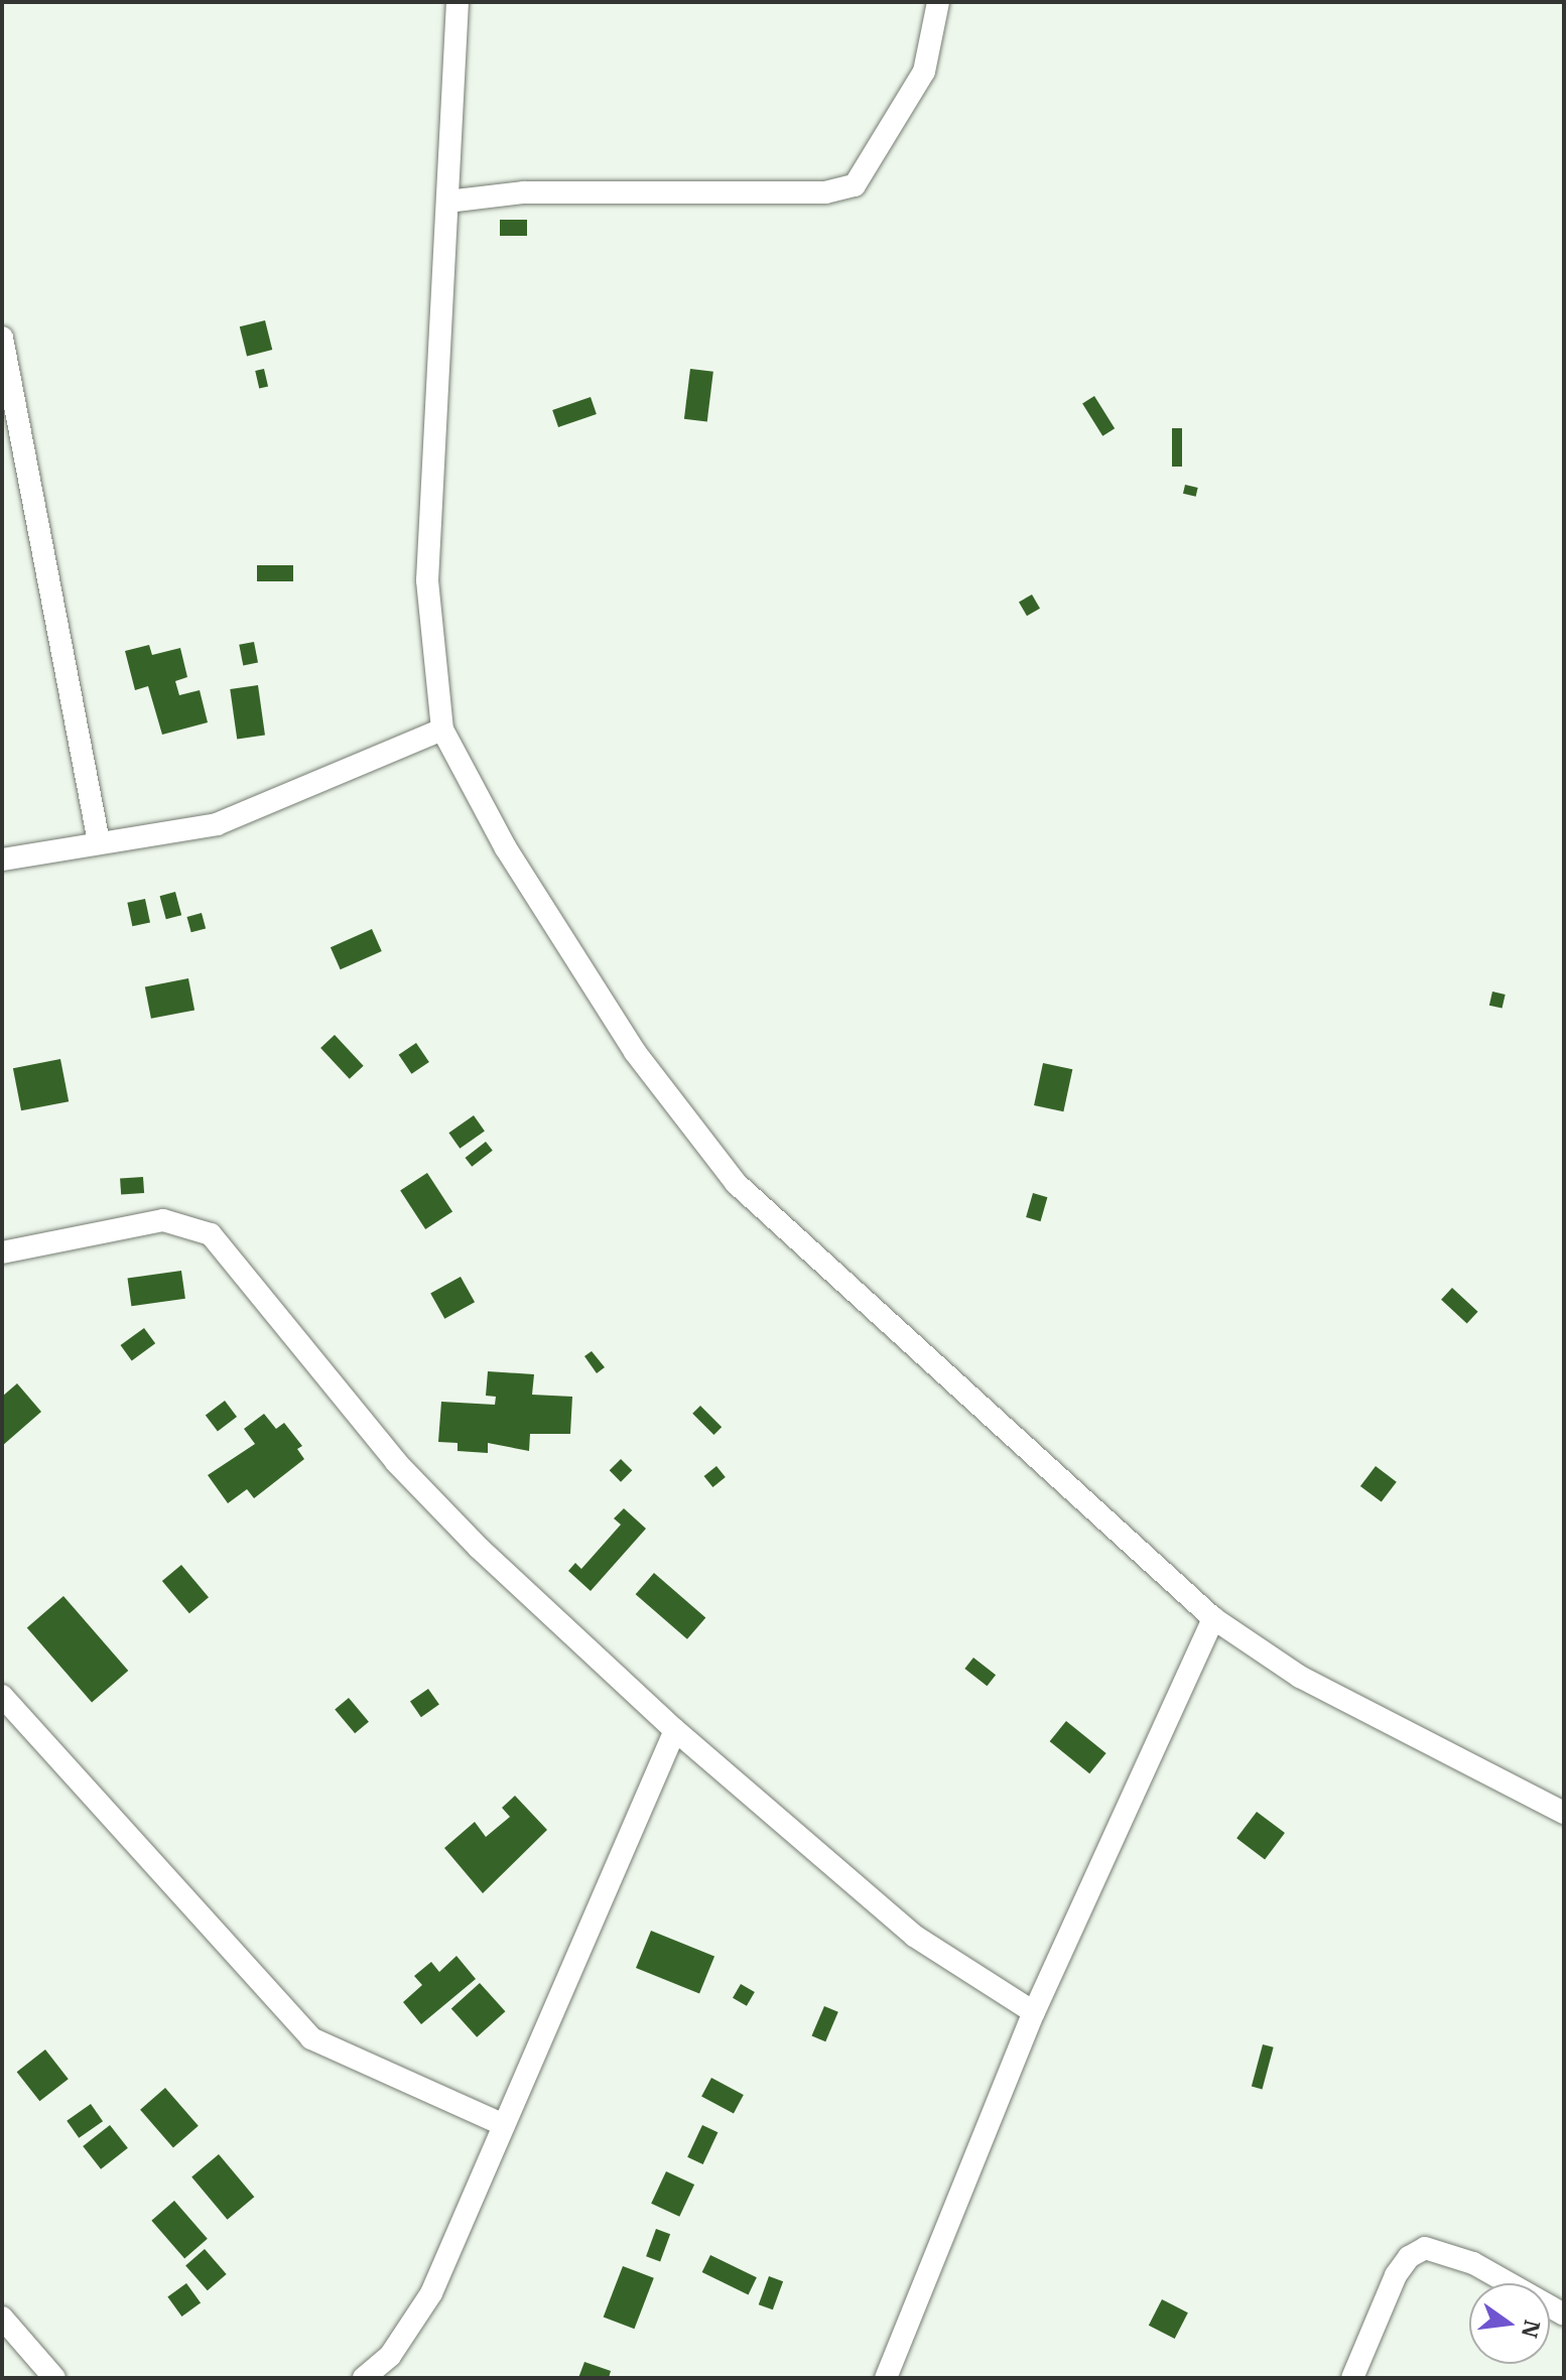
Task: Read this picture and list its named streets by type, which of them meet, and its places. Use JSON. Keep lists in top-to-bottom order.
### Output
{
  "north": "right"
}
